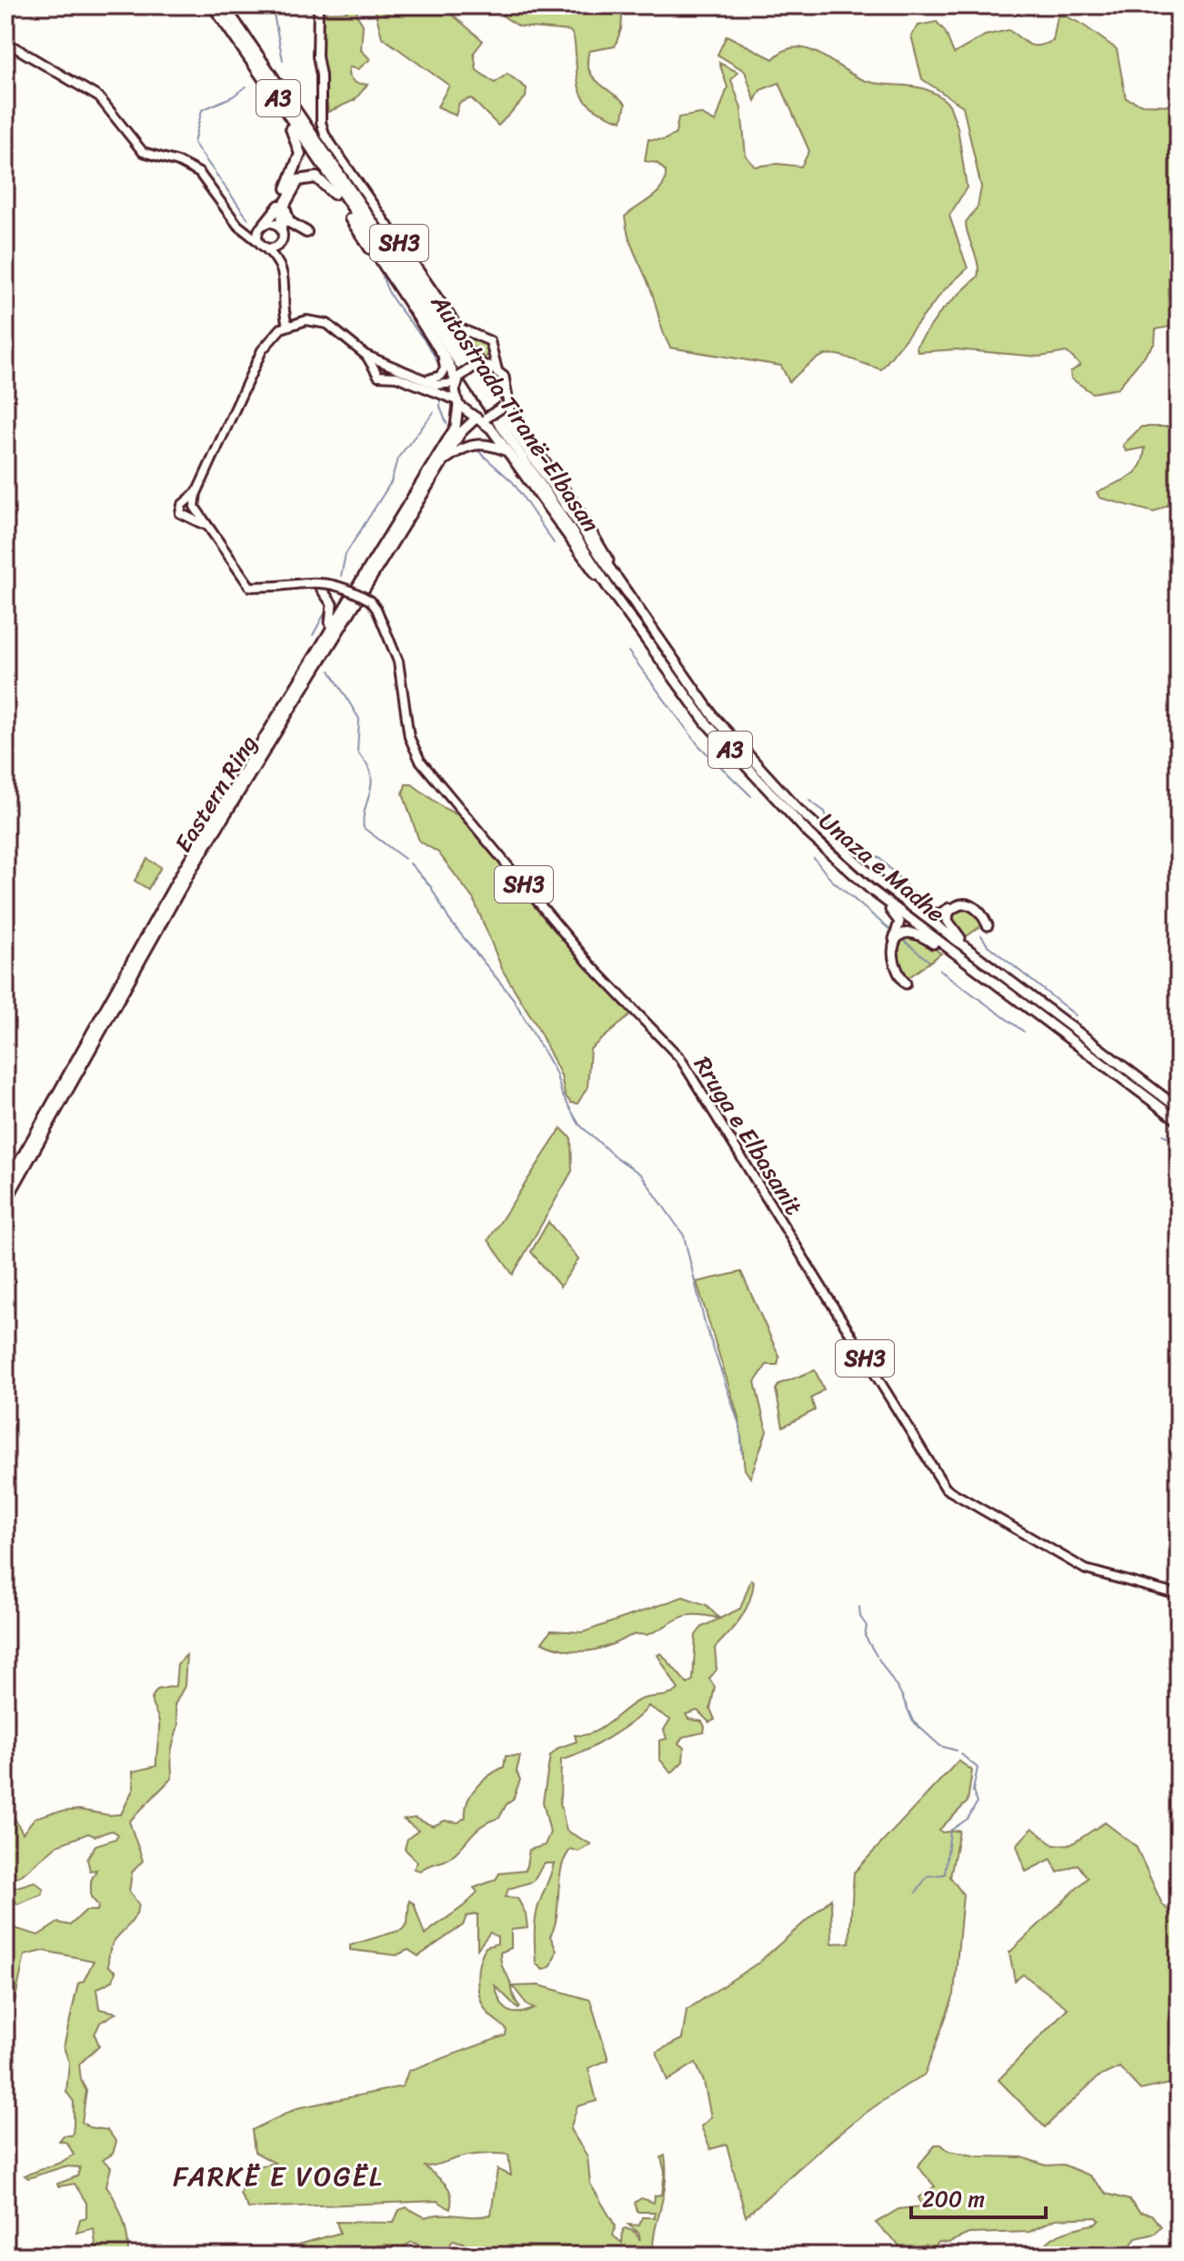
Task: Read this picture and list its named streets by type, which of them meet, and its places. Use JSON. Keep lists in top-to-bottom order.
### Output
{
  "streets": {
    "highway": [
      "A3",
      "Autostrada Tiranë-Elbasan",
      "Eastern Ring",
      "Unaza e Madhe"
    ],
    "main road": ["SH3", "Rruga e Elbasanit"]
  },
  "crossings": [
    ["SH3", "Eastern Ring"],
    ["SH3", "Unaza e Madhe"],
    ["SH3", "Rruga e Elbasanit"],
    ["Autostrada Tiranë-Elbasan", "Unaza e Madhe"],
    ["Eastern Ring", "Unaza e Madhe"]
  ],
  "districts": ["FARKË E VOGËL"],
  "scale_bar": "200 m"
}
